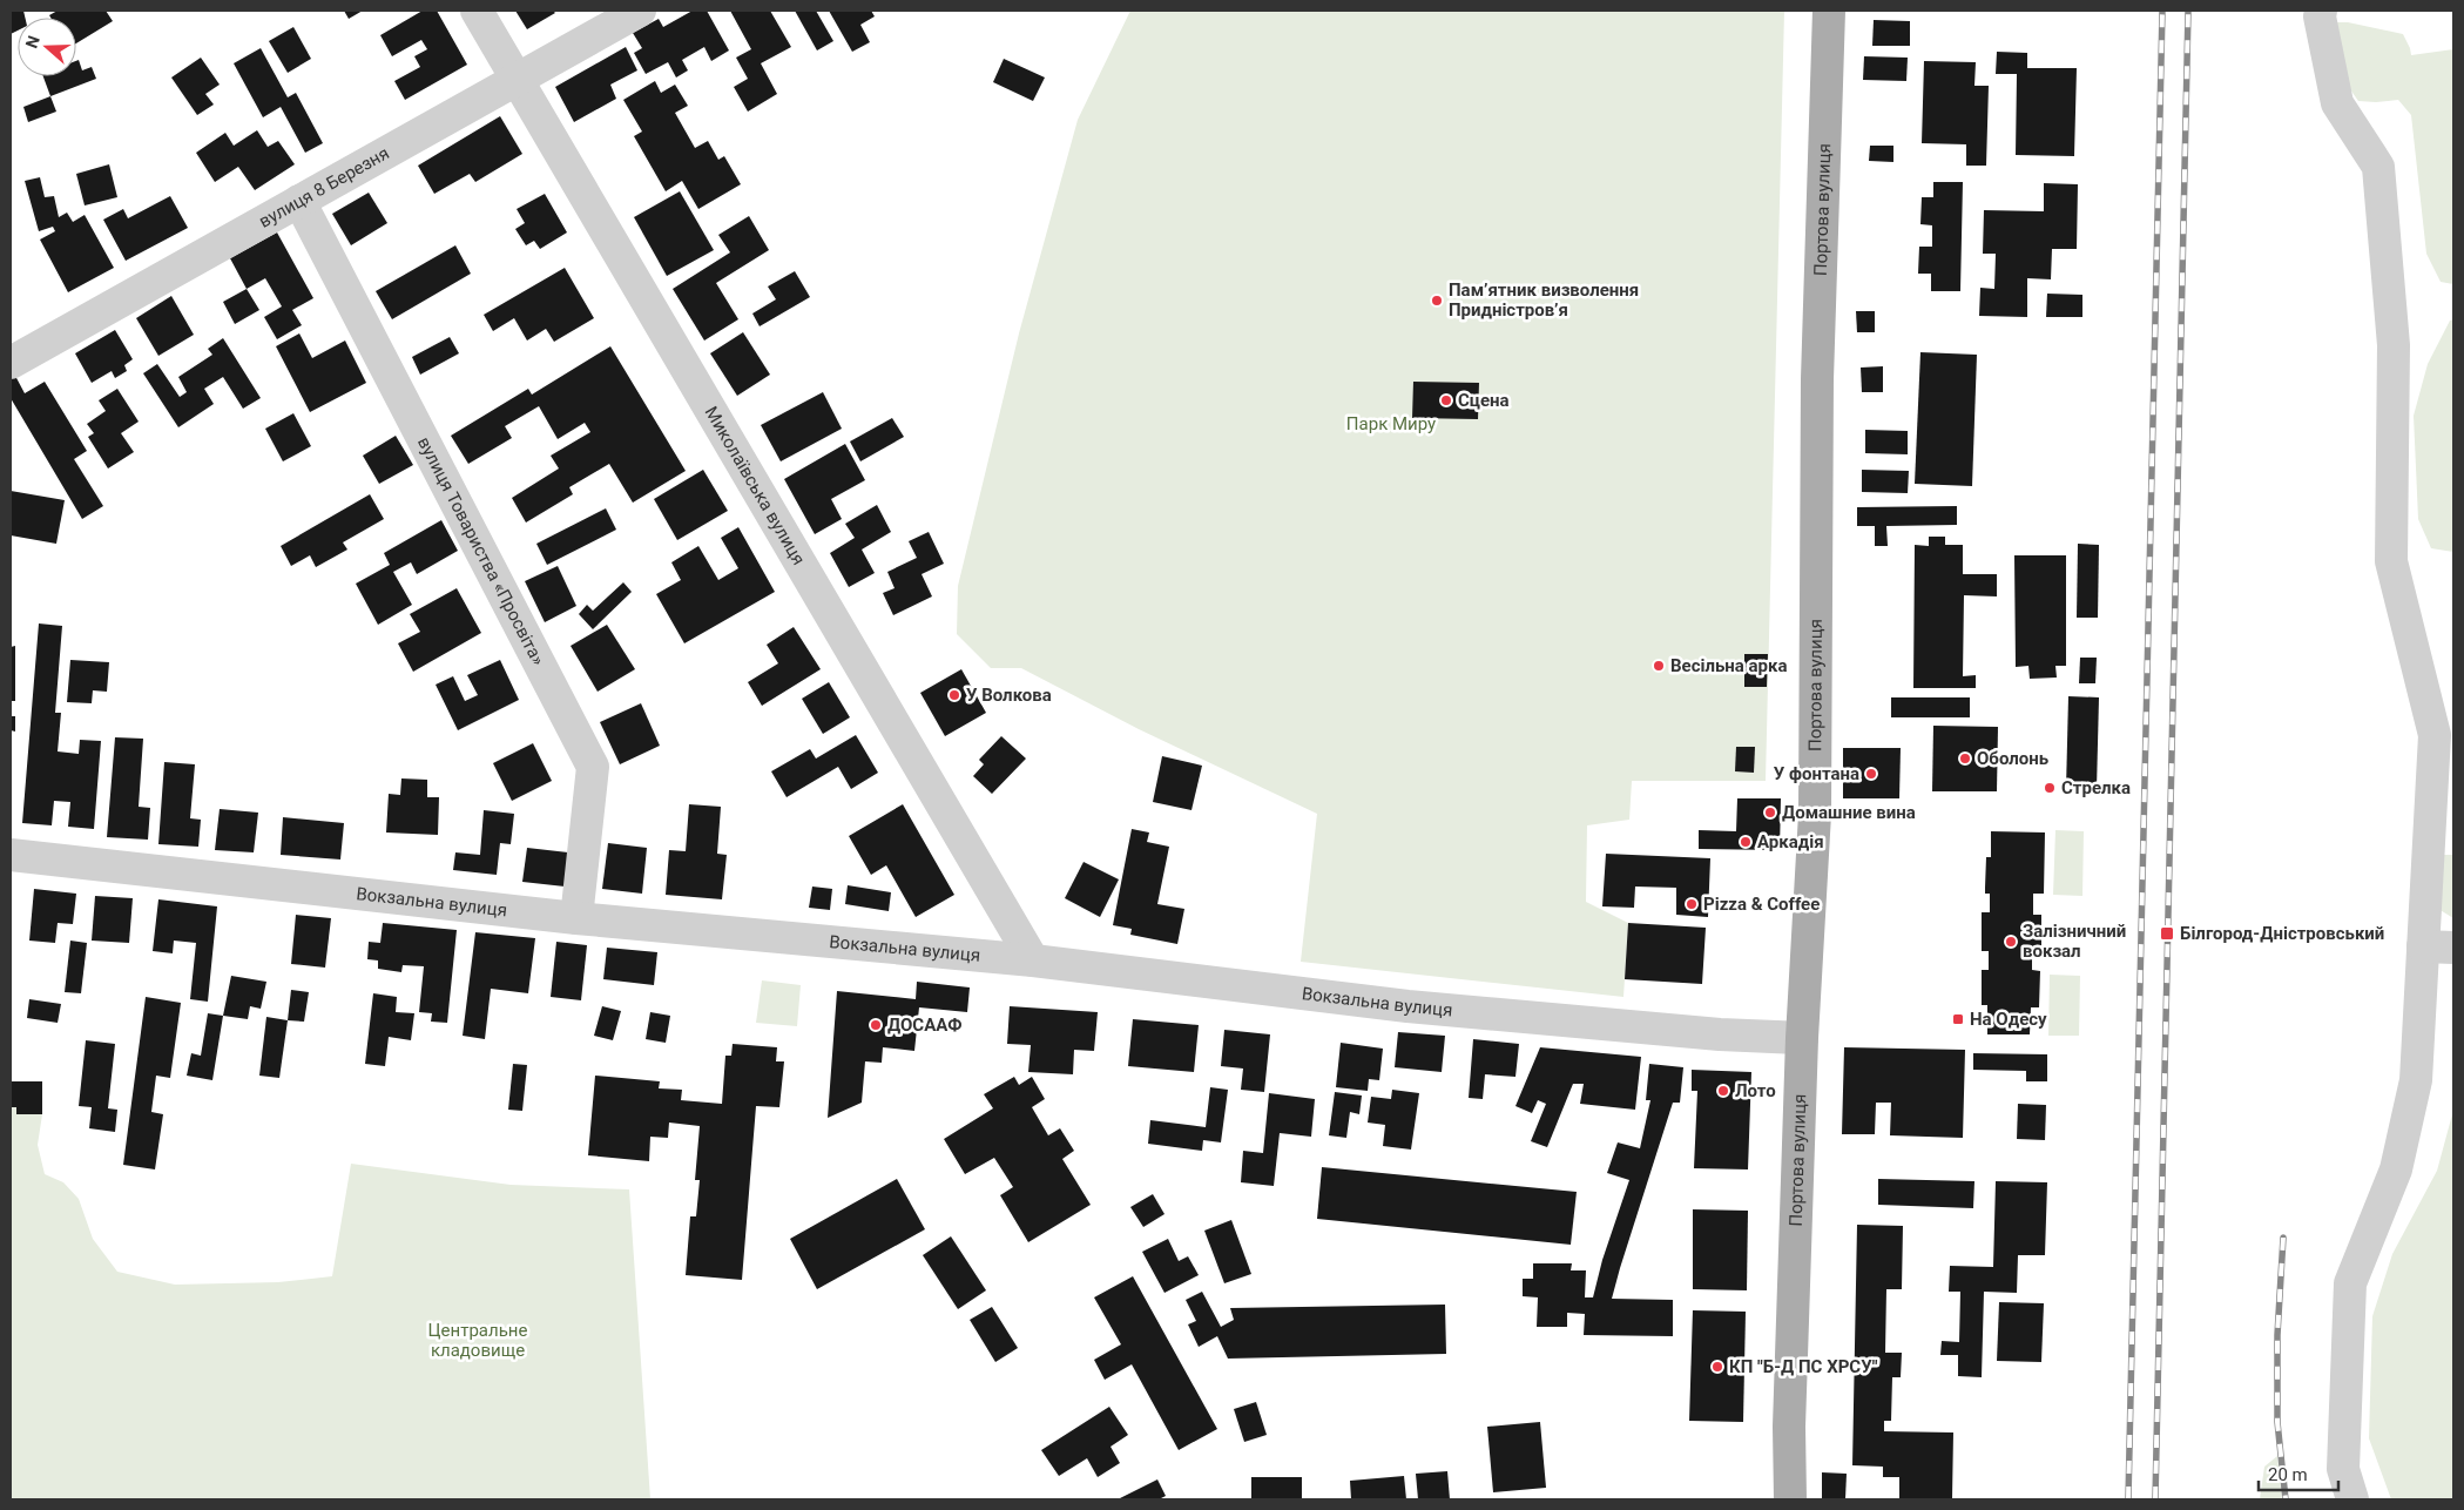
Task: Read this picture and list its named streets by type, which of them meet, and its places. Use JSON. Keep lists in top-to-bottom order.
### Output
{
  "streets": {
    "main road": ["Портова вулиця"],
    "street": [
      "вулиця 8 Березня",
      "Миколаївська вулиця",
      "вулиця Товариства «Просвіта»",
      "Вокзальна вулиця"
    ]
  },
  "crossings": [
    ["вулиця 8 Березня", "Миколаївська вулиця"],
    ["вулиця 8 Березня", "вулиця Товариства «Просвіта»"],
    ["Портова вулиця", "Вокзальна вулиця"],
    ["Миколаївська вулиця", "Вокзальна вулиця"],
    ["вулиця Товариства «Просвіта»", "Вокзальна вулиця"]
  ],
  "parks": ["Парк Миру", "Центральне кладовище"],
  "places": {
    "other": [
      "Пам’ятник визволення Придністров’я",
      "Сцена",
      "Весільна арка",
      "У Волкова",
      "Оболонь",
      "У фонтана",
      "Стрелка",
      "Домашние вина",
      "Аркадія",
      "Pizza & Coffee",
      "Залізничний вокзал",
      "ДОСААФ",
      "Лото",
      "КП \"Б-Д ПС ХРСУ\""
    ],
    "transit": ["Білгород-Дністровський", "На Одесу"]
  },
  "scale_bar": "20 m",
  "north": "left"
}
